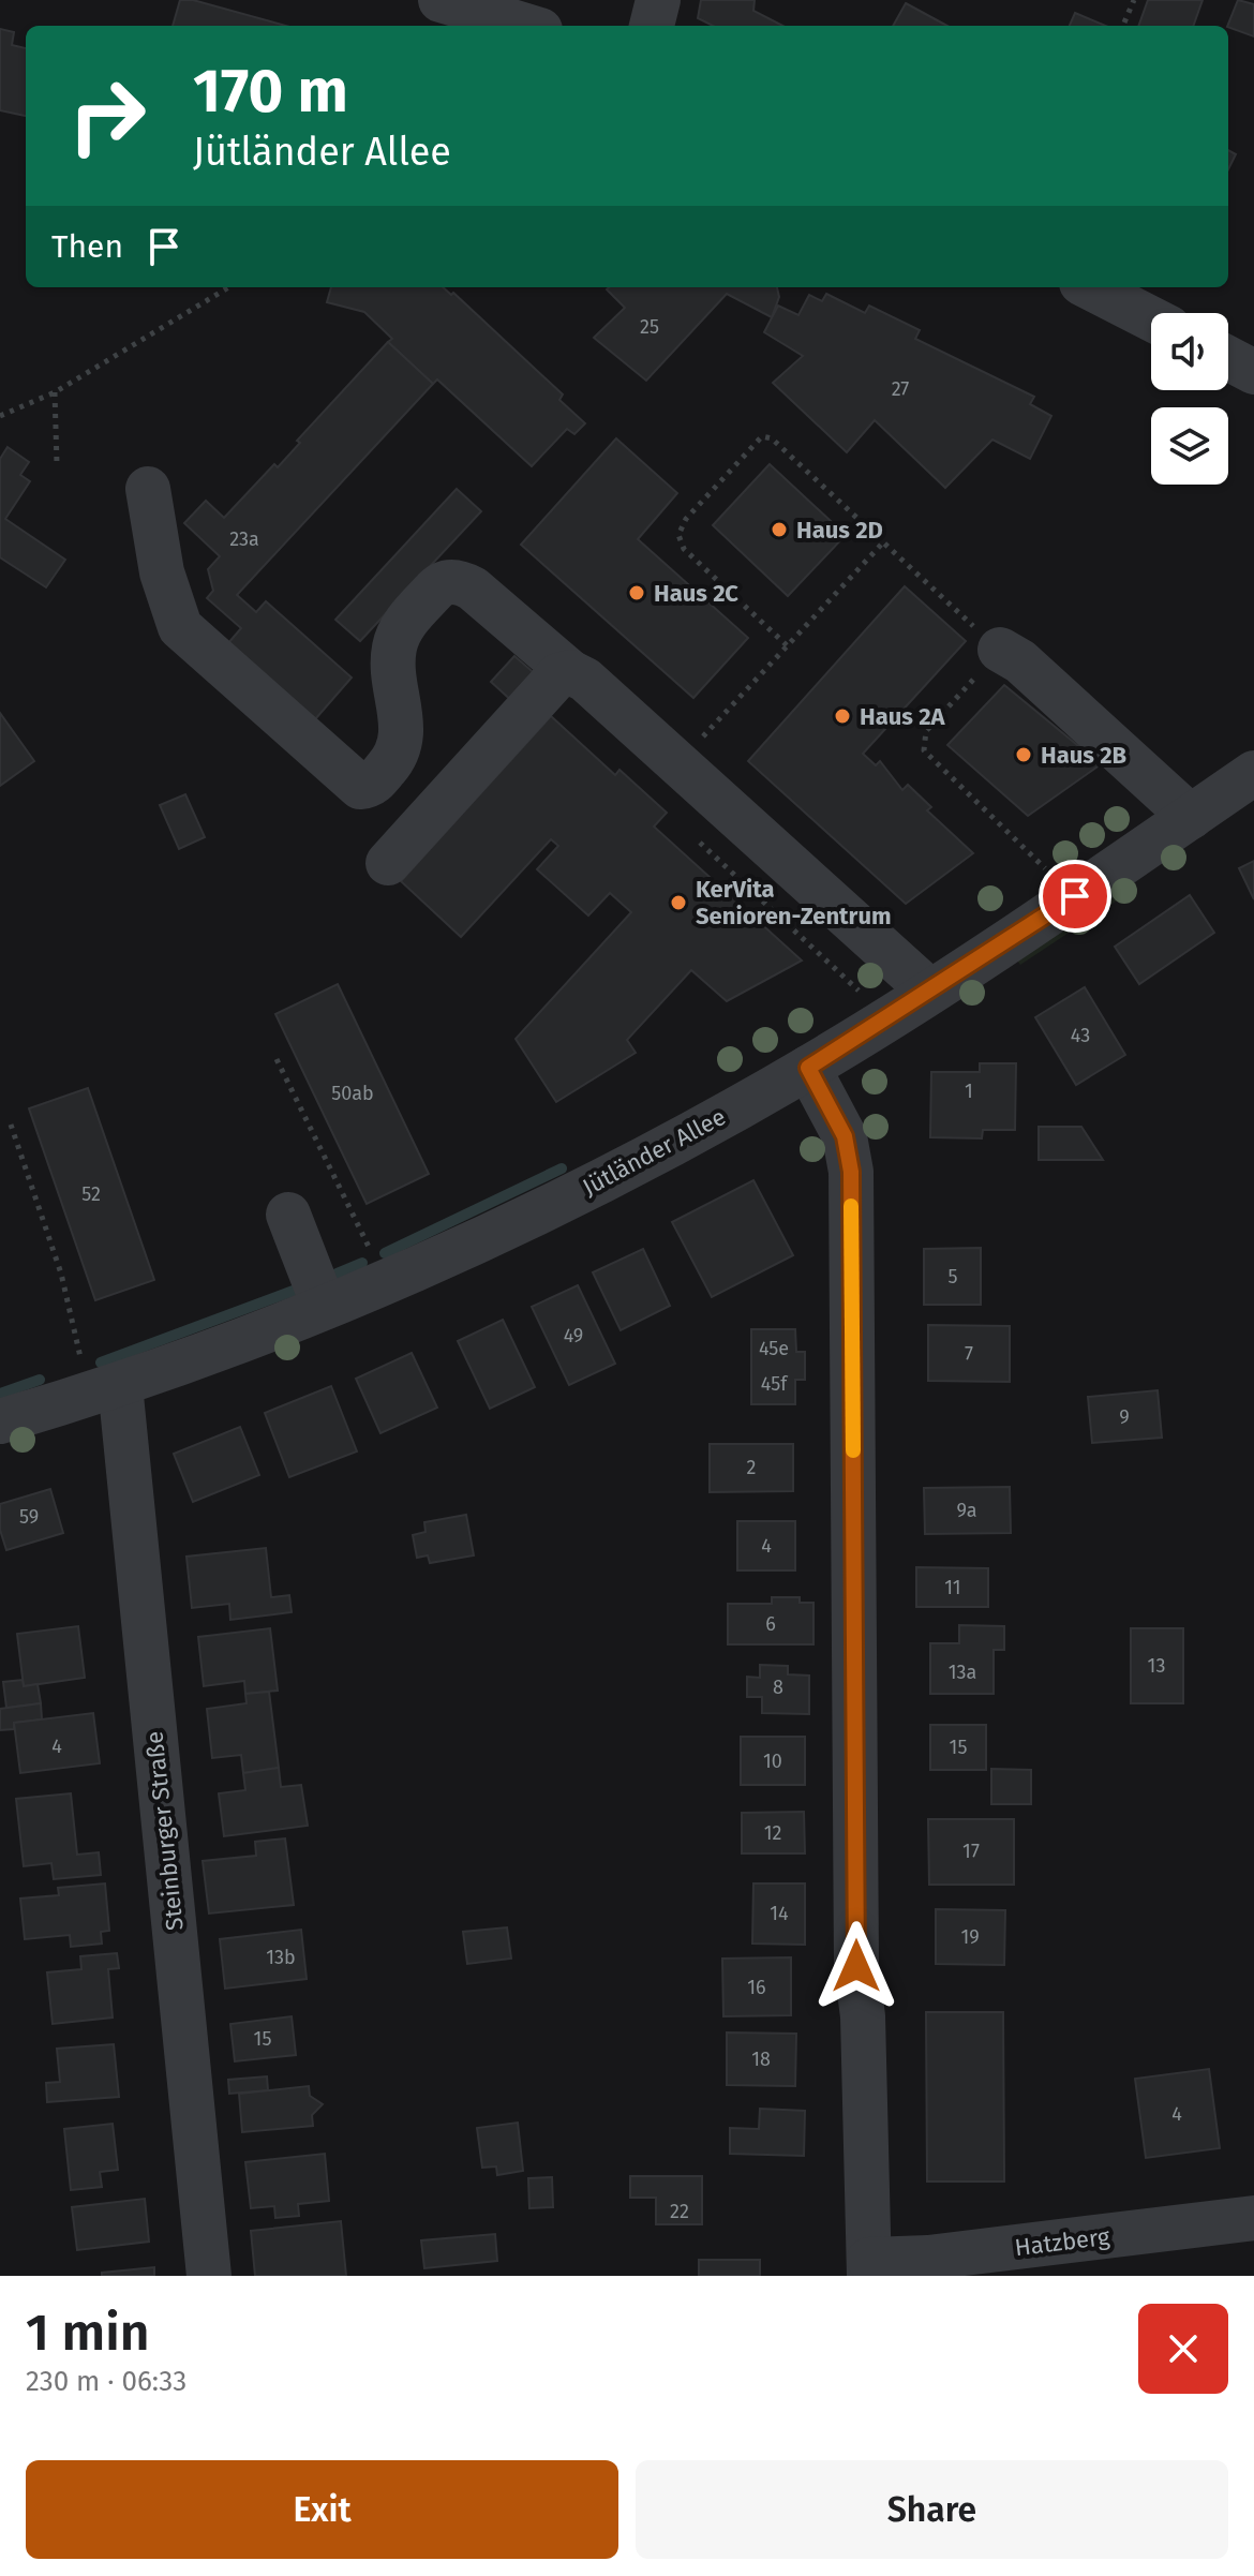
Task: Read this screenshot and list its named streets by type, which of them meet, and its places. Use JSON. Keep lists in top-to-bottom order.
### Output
{
  "streets": {
    "street": ["Jütländer Allee", "Steinburger Straße", "Hatzberg"]
  },
  "crossings": [
    ["Jütländer Allee", "Steinburger Straße"]
  ],
  "places": [
    "Haus 2D",
    "Haus 2C",
    "Haus 2A",
    "Haus 2B",
    "KerVita Senioren-Zentrum"
  ],
  "house_numbers": [
    "25",
    "27",
    "23a",
    "43",
    "1",
    "50ab",
    "52",
    "5",
    "49",
    "45e",
    "7",
    "45f",
    "9",
    "2",
    "9a",
    "59",
    "4",
    "11",
    "6",
    "13",
    "13a",
    "8",
    "4",
    "15",
    "10",
    "12",
    "17",
    "14",
    "19",
    "13b",
    "16",
    "15",
    "18",
    "4",
    "22"
  ],
  "page": {
    "turn": ["170 m", "Jütländer Allee"],
    "then": "Then",
    "heading": ["1 min", "230 m · 06:33"],
    "buttons": ["Exit", "Share"]
  }
}
